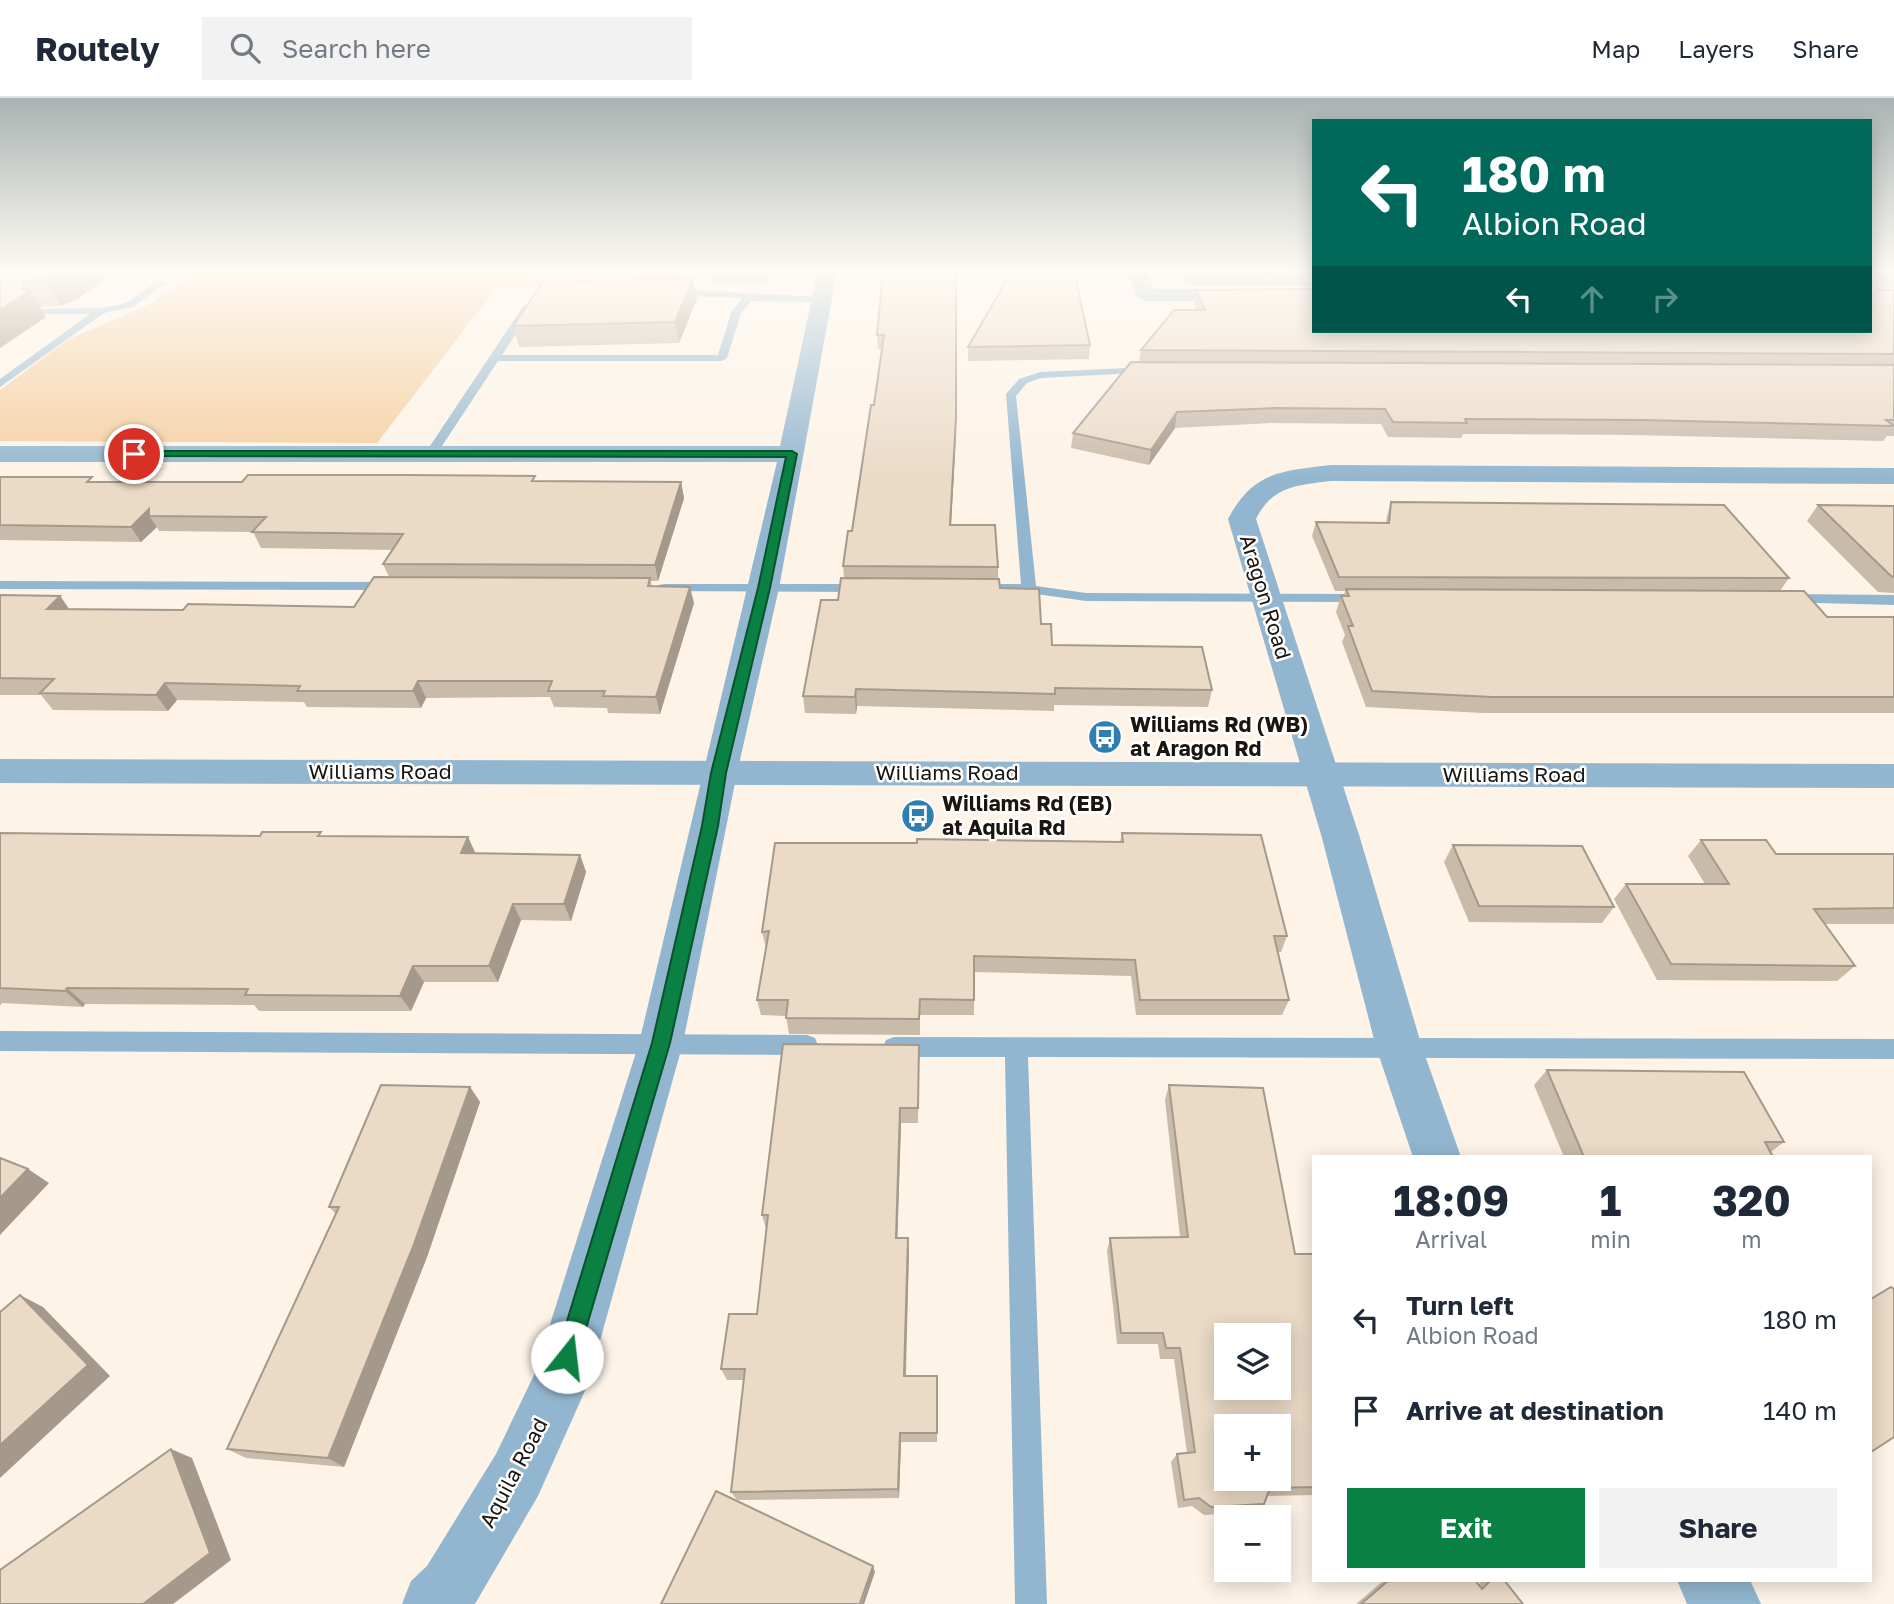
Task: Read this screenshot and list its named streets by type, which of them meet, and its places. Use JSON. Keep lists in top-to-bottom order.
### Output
{
  "streets": {
    "street": ["Aragon Road", "Williams Road", "Aquila Road"]
  },
  "crossings": [
    ["Aragon Road", "Williams Road"],
    ["Williams Road", "Aquila Road"]
  ],
  "places": {
    "bus stop": ["Williams Rd (WB) at Aragon Rd", "Williams Rd (EB) at Aquila Rd"]
  },
  "page": {
    "header": "Routely",
    "search": "Search here",
    "nav": ["Map", "Layers", "Share"],
    "turn": ["180 m", "Albion Road"],
    "eta": [
      "18:09",
      "Arrival",
      "1",
      "min",
      "320",
      "m"
    ],
    "list": [
      {
        "name": "Turn left",
        "note": "Albion Road",
        "value": "180 m"
      },
      {
        "name": "Arrive at destination",
        "value": "140 m"
      }
    ],
    "map_buttons": ["+", "−"],
    "buttons": ["Exit", "Share"]
  }
}
